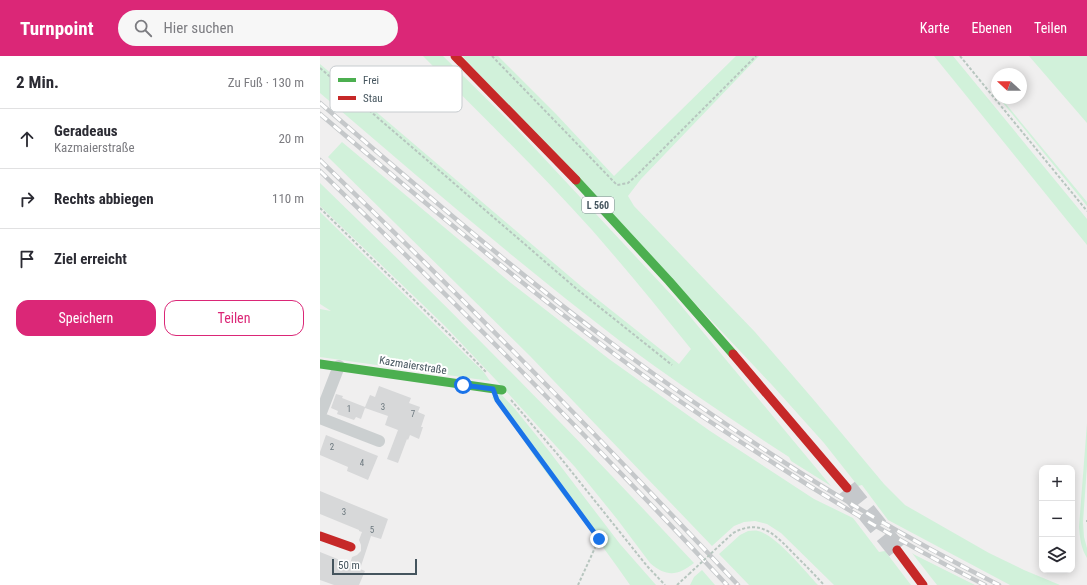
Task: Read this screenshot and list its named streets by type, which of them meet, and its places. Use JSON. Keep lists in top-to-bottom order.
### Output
{
  "streets": {
    "main road": ["L 560", "Kazmaierstraße"]
  },
  "house_numbers": [
    "3",
    "1",
    "7",
    "2",
    "4",
    "3",
    "5"
  ],
  "legend": ["Frei", "Stau"],
  "scale_bar": "50 m",
  "north": "left",
  "page": {
    "header": "Turnpoint",
    "search": "Hier suchen",
    "nav": ["Karte", "Ebenen", "Teilen"],
    "heading": ["2 Min.", "Zu Fuß · 130 m"],
    "list": [
      ["Geradeaus", "Kazmaierstraße", "20 m"],
      ["Rechts abbiegen", "110 m"],
      "Ziel erreicht"
    ],
    "buttons": ["Speichern", "Teilen"],
    "map_buttons": ["+", "−"],
    "scale": "50 m"
  }
}
